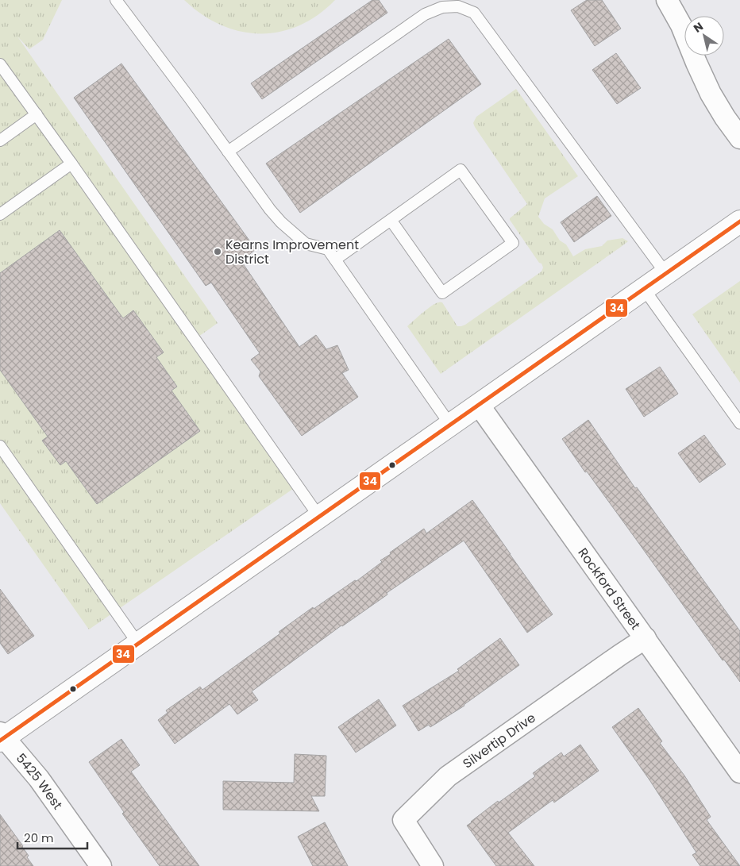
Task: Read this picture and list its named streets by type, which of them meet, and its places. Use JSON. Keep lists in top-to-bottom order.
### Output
{
  "streets": {
    "street": ["Rockford Street", "Silvertip Drive", "5425 West"]
  },
  "crossings": [
    ["Rockford Street", "Silvertip Drive"]
  ],
  "places": ["Kearns Improvement District"],
  "lines": ["transit line 34"],
  "scale_bar": "20 m",
  "north": "top left"
}
